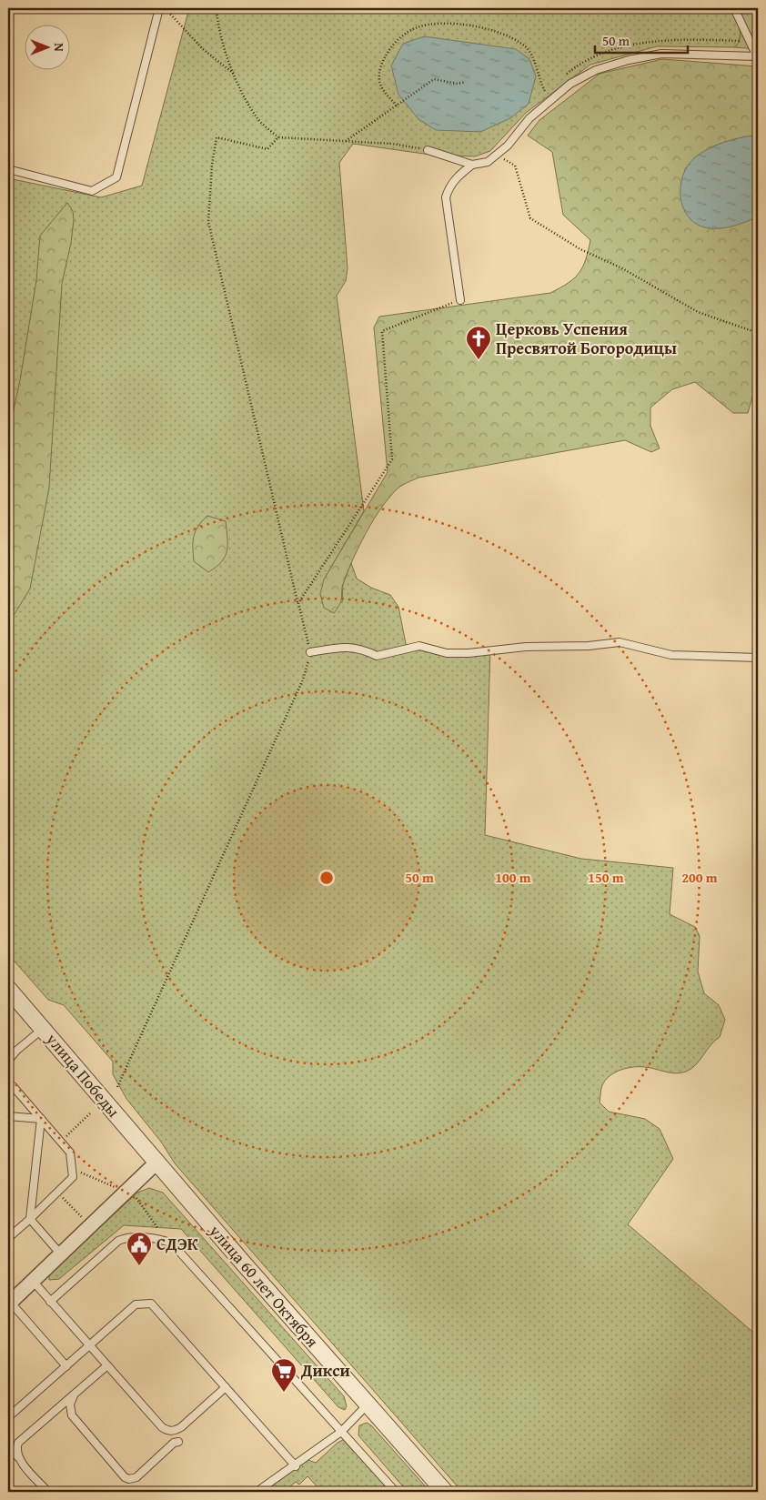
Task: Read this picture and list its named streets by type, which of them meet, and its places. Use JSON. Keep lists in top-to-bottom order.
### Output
{
  "streets": {
    "street": ["улица Победы", "улица 60 лет Октября"]
  },
  "crossings": [
    ["улица Победы", "улица 60 лет Октября"]
  ],
  "places": {
    "church": ["Церковь Успения Пресвятой Богородицы"],
    "public building": ["СДЭК"],
    "supermarket": ["Дикси"]
  },
  "scale_bar": "50 m",
  "north": "right",
  "rings": [
    "50 m",
    "100 m",
    "150 m",
    "200 m"
  ]
}
